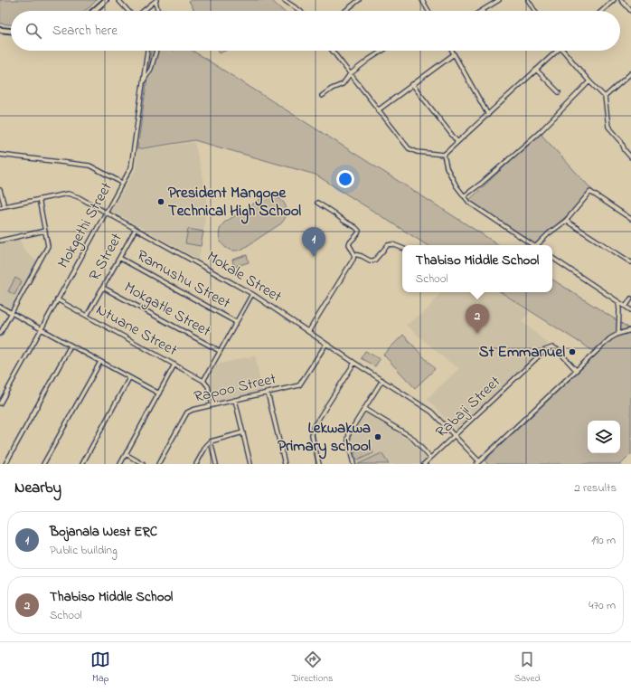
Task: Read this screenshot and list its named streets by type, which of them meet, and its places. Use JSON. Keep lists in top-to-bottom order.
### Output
{
  "streets": {
    "street": [
      "Mokgethi Street",
      "R Street",
      "Mokale Street",
      "Ramushu Street",
      "Mokgatle Street",
      "Ntuane Street",
      "Rapoo Street",
      "Rabaji Street"
    ]
  },
  "crossings": [
    ["Mokgethi Street", "Mokale Street"],
    ["Mokgethi Street", "Ntuane Street"],
    ["R Street", "Mokale Street"],
    ["R Street", "Ramushu Street"],
    ["R Street", "Mokgatle Street"],
    ["R Street", "Ntuane Street"],
    ["Mokale Street", "Rapoo Street"],
    ["Mokale Street", "Rabaji Street"]
  ],
  "places": ["President Mangope Technical High School", "St Emmanuel", "Lekwakwa Primary school"],
  "page": {
    "search": "Search here",
    "pins": ["1", "2"],
    "popup": ["Thabiso Middle School", "School"],
    "heading": ["Nearby", "2 results"],
    "list": [
      {
        "mark": "1",
        "name": "Bojanala West ERC",
        "note": "Public building",
        "value": "190 m"
      },
      {
        "mark": "2",
        "name": "Thabiso Middle School",
        "note": "School",
        "value": "470 m"
      }
    ],
    "nav": ["Map", "Directions", "Saved"]
  }
}
